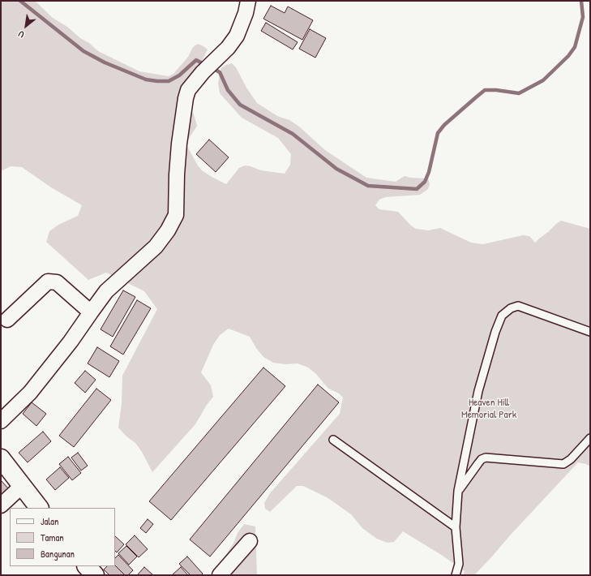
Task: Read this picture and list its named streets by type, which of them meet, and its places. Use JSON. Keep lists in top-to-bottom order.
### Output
{
  "parks": ["Heaven Hill Memorial Park"],
  "legend": ["Jalan", "Taman", "Bangunan"],
  "north": "bottom left"
}
